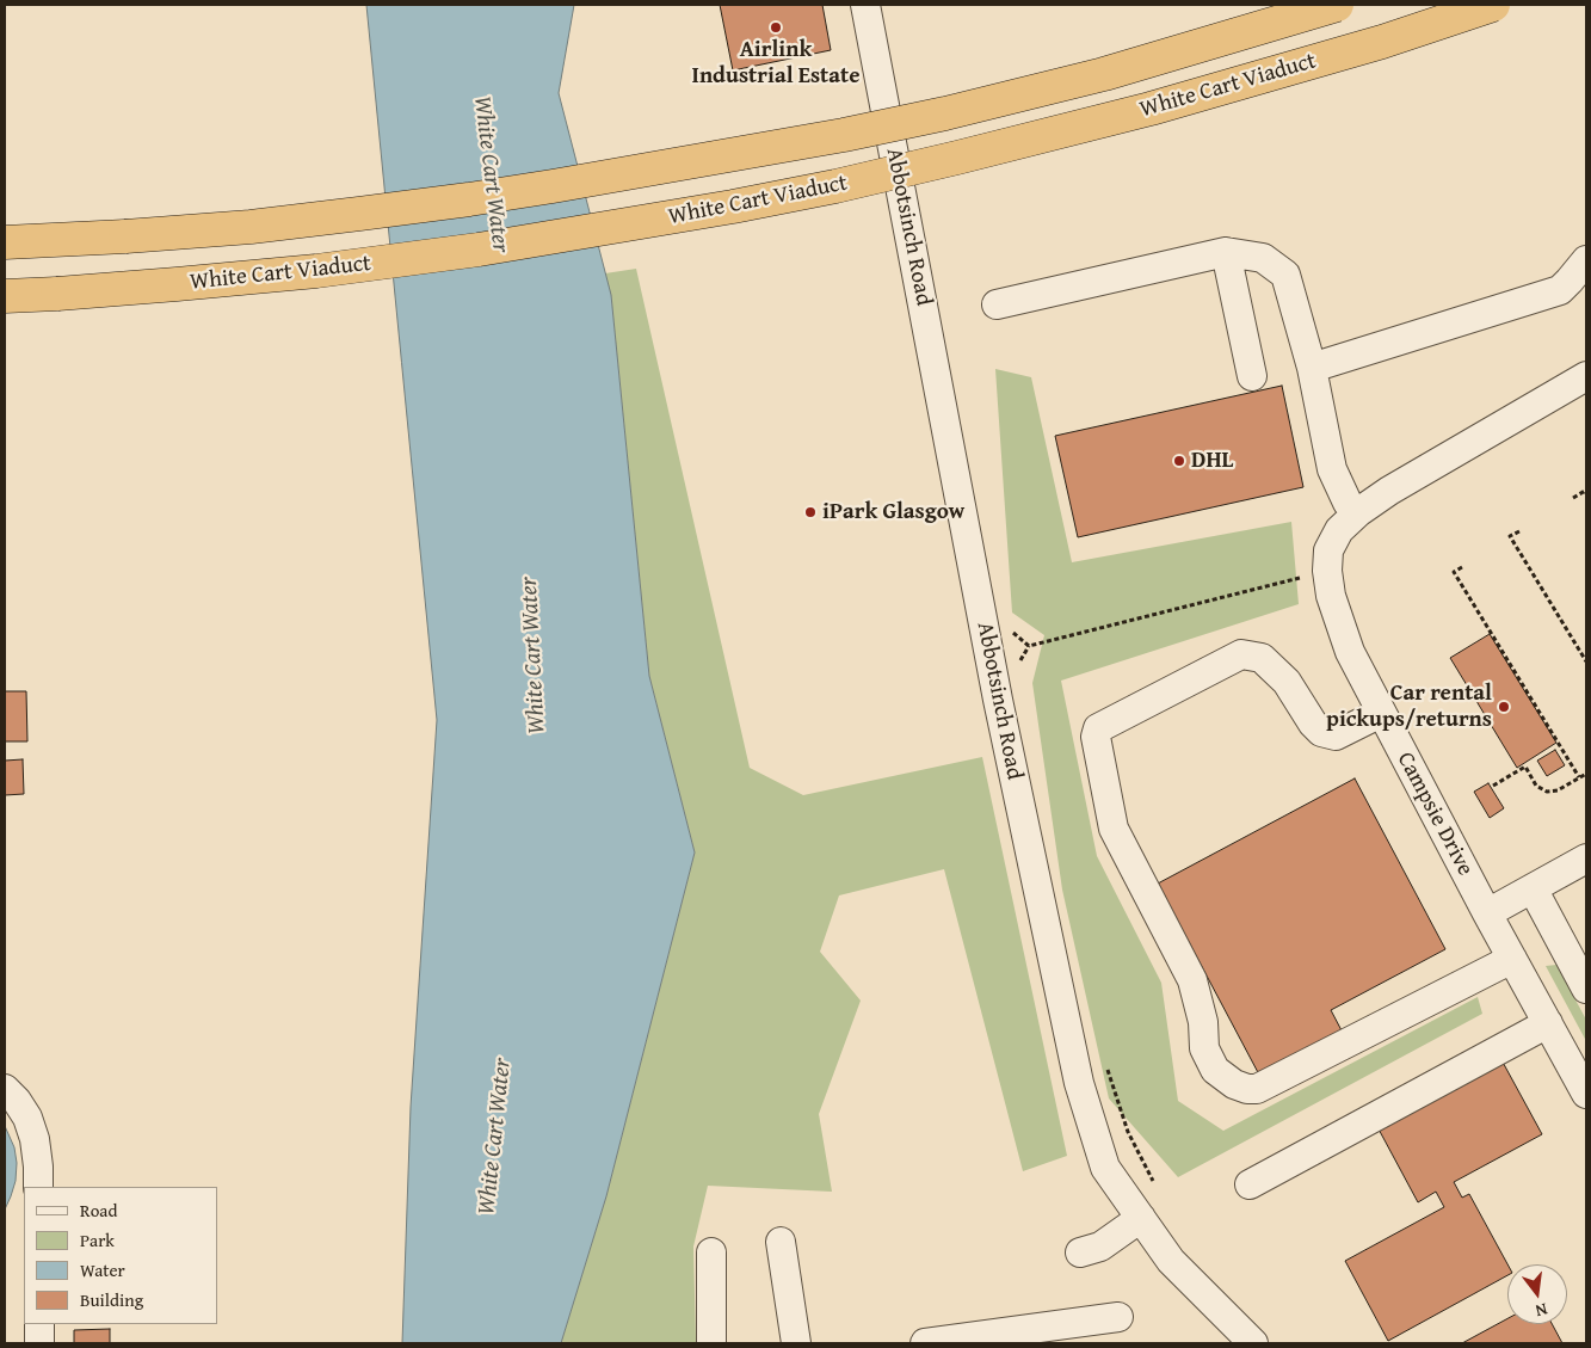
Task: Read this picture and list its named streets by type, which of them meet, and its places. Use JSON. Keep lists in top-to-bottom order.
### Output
{
  "streets": {
    "highway": ["White Cart Viaduct"],
    "street": ["Abbotsinch Road", "Campsie Drive"]
  },
  "water": ["White Cart Water"],
  "places": [
    "Airlink Industrial Estate",
    "DHL",
    "iPark Glasgow",
    "Car rental pickups/returns"
  ],
  "legend": [
    "Road",
    "Park",
    "Water",
    "Building"
  ],
  "north": "bottom"
}
